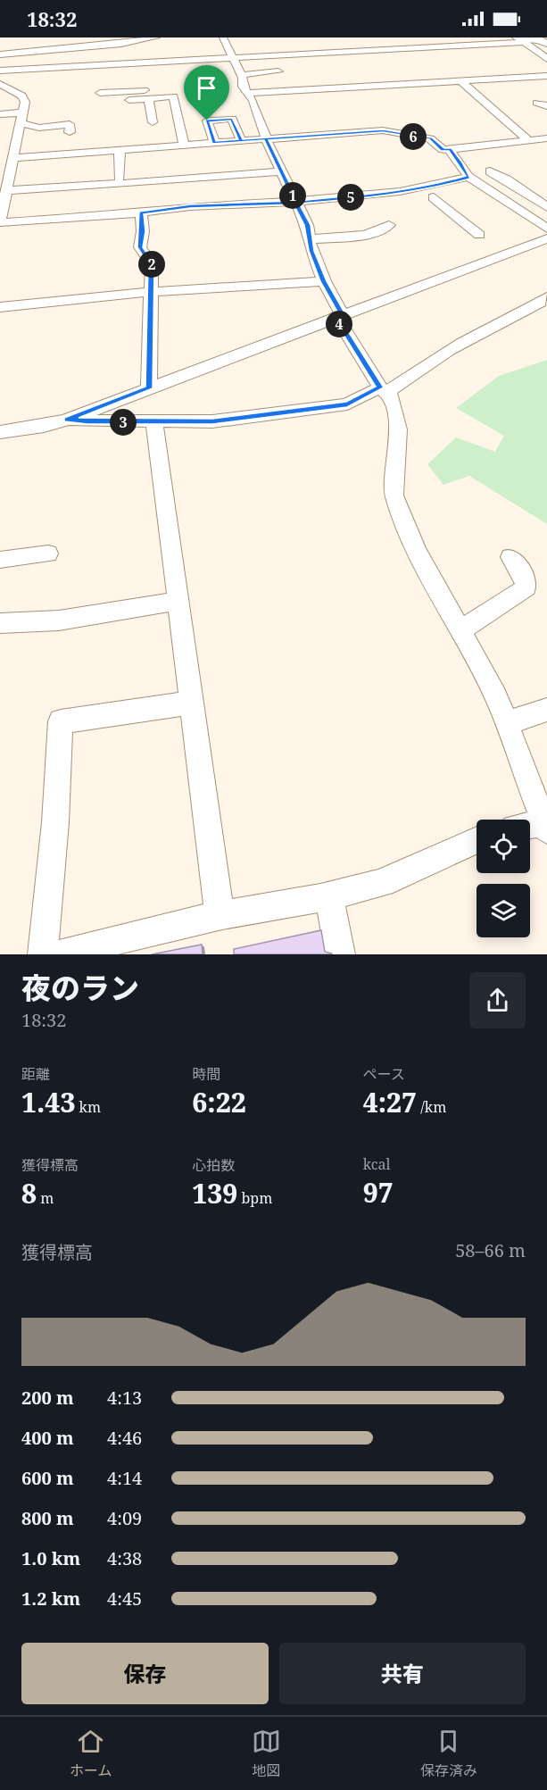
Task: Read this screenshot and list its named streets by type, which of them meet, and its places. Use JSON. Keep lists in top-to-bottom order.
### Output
{
  "page": {
    "status": "18:32",
    "pins": [
      "6",
      "1",
      "5",
      "2",
      "4",
      "3"
    ],
    "heading": ["夜のラン", "18:32"],
    "stats": [
      ["距離", "1.43 km"],
      ["時間", "6:22"],
      ["ペース", "4:27 /km"],
      ["獲得標高", "8 m"],
      ["心拍数", "139 bpm"],
      ["kcal", "97"]
    ],
    "chart": ["獲得標高", "58–66 m"],
    "list": [
      {
        "name": "200 m",
        "note": "4:13"
      },
      {
        "name": "400 m",
        "note": "4:46"
      },
      {
        "name": "600 m",
        "note": "4:14"
      },
      {
        "name": "800 m",
        "note": "4:09"
      },
      {
        "name": "1.0 km",
        "note": "4:38"
      },
      {
        "name": "1.2 km",
        "note": "4:45"
      }
    ],
    "buttons": ["保存", "共有"],
    "tabs": ["ホーム", "地図", "保存済み"]
  }
}
